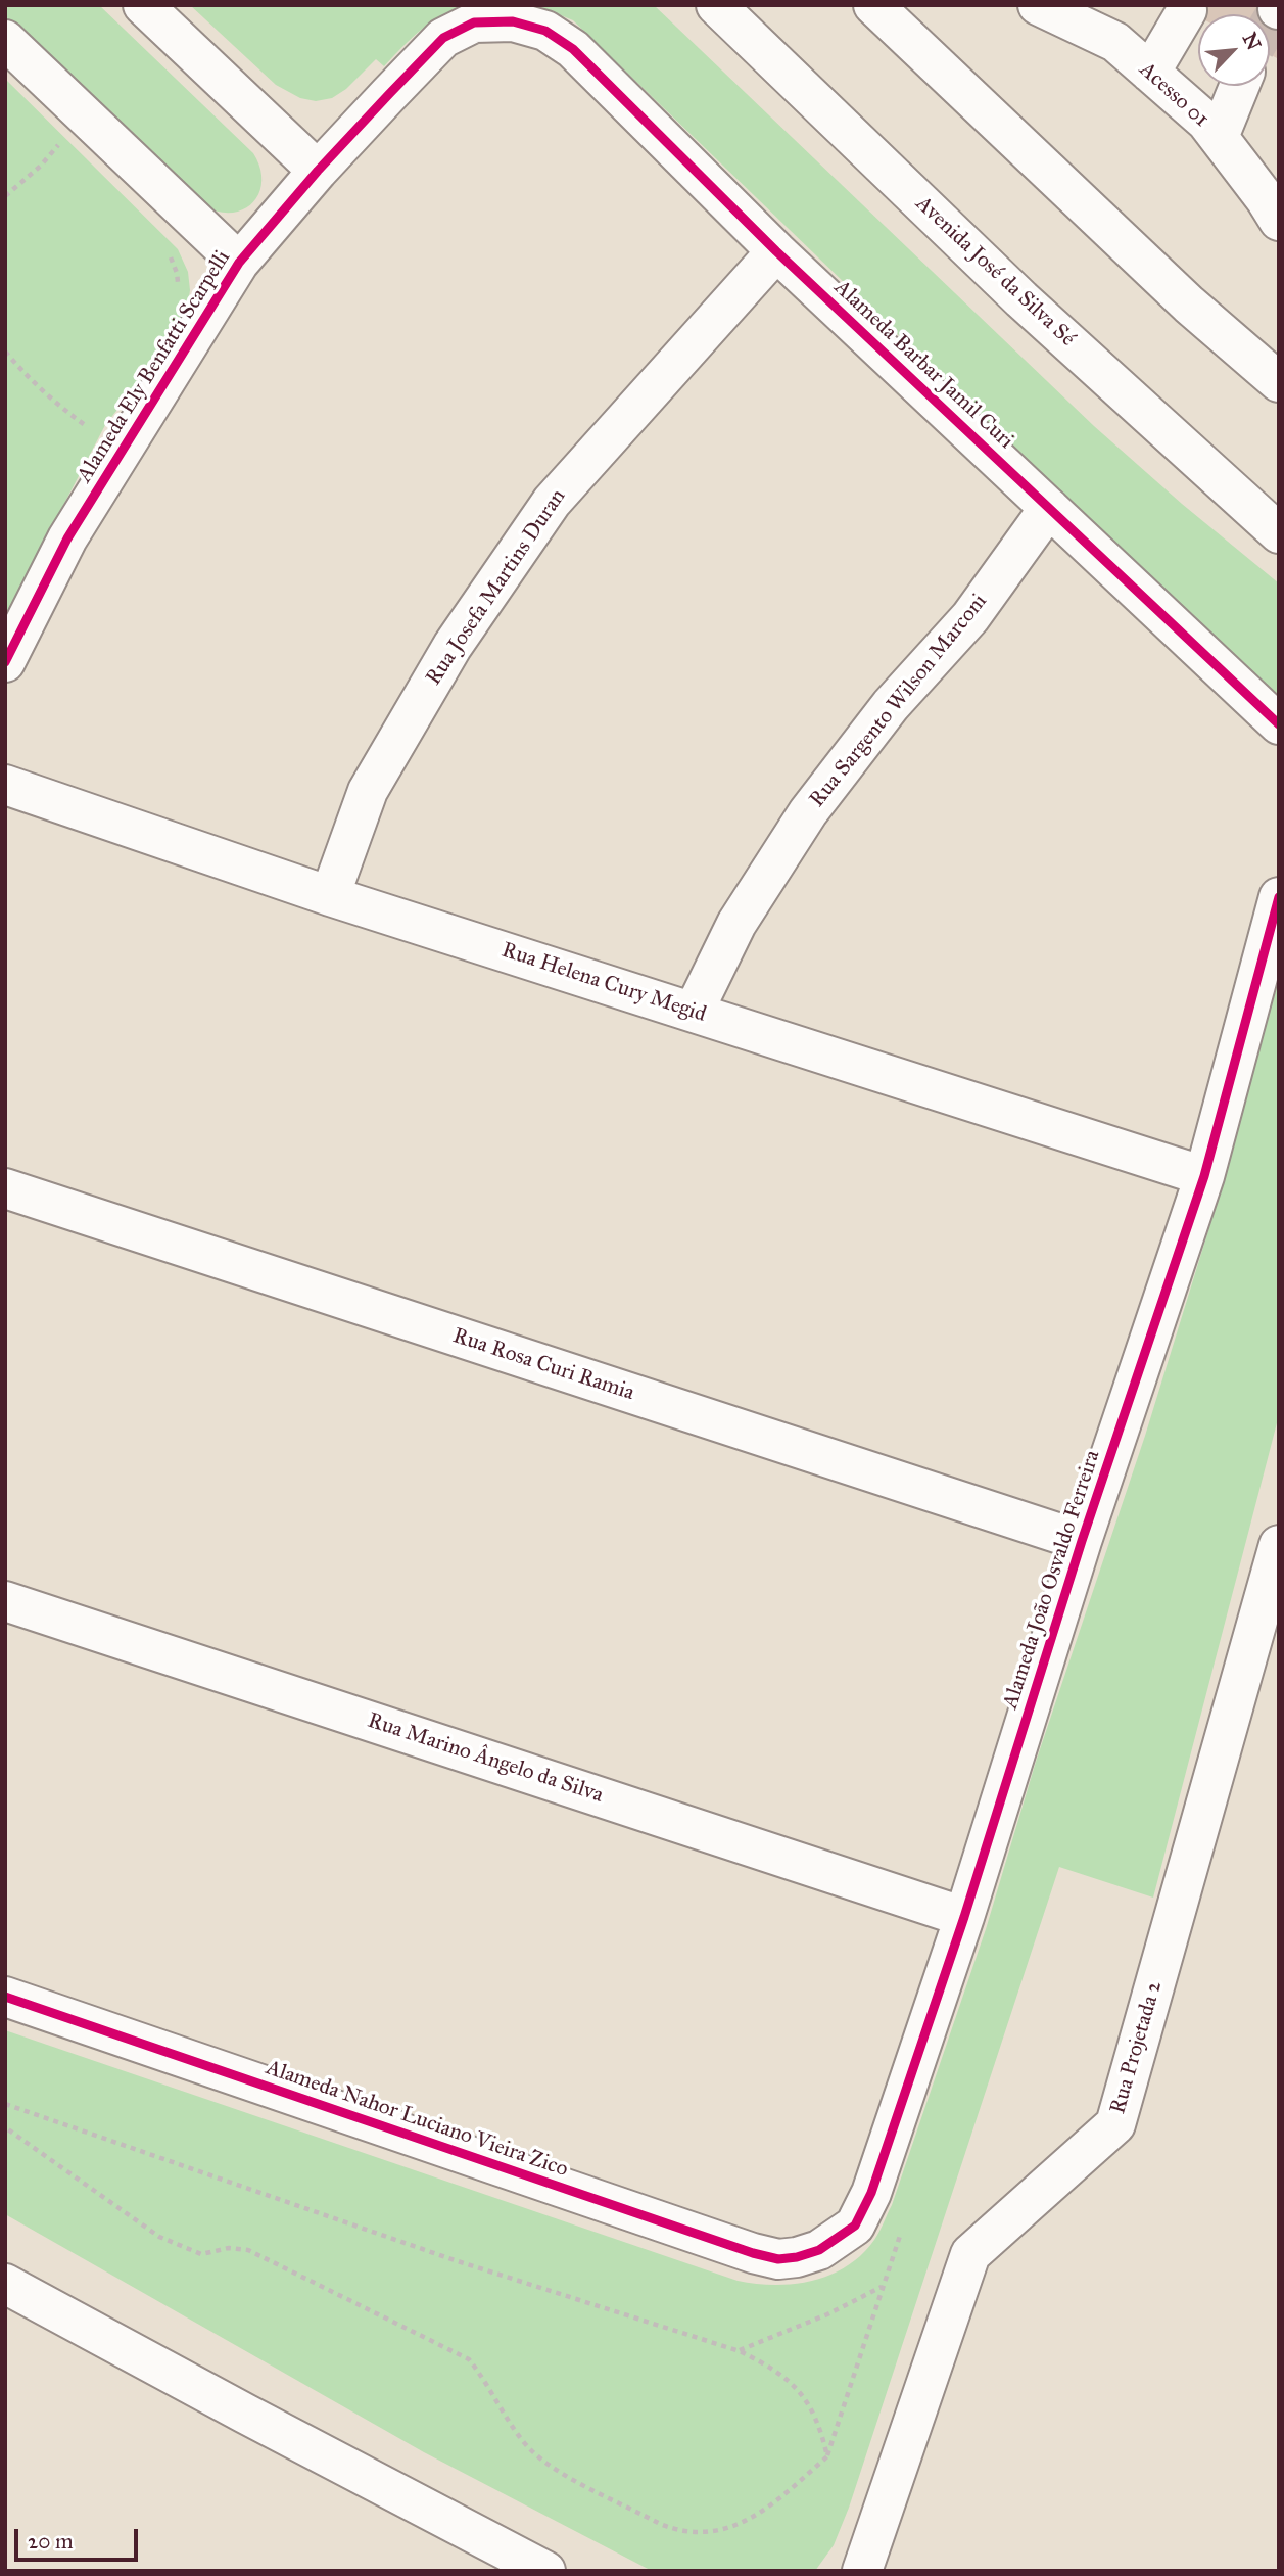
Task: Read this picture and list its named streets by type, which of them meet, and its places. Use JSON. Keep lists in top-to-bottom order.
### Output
{
  "streets": {
    "street": [
      "Acesso 01",
      "Avenida José da Silva Sé",
      "Alameda Barbar Jamil Curi",
      "Alameda Ely Benfatti Scarpelli",
      "Rua Josefa Martins Duran",
      "Rua Sargento Wilson Marconi",
      "Rua Helena Cury Megid",
      "Rua Rosa Curi Ramia",
      "Alameda João Osvaldo Ferreira",
      "Rua Marino Ângelo da Silva",
      "Rua Projetada 2",
      "Alameda Nahor Luciano Vieira Zico"
    ]
  },
  "crossings": [
    ["Alameda Barbar Jamil Curi", "Alameda Ely Benfatti Scarpelli"],
    ["Alameda Barbar Jamil Curi", "Rua Josefa Martins Duran"],
    ["Alameda Barbar Jamil Curi", "Rua Sargento Wilson Marconi"],
    ["Rua Josefa Martins Duran", "Rua Helena Cury Megid"],
    ["Rua Sargento Wilson Marconi", "Rua Helena Cury Megid"],
    ["Rua Helena Cury Megid", "Alameda João Osvaldo Ferreira"],
    ["Rua Rosa Curi Ramia", "Alameda João Osvaldo Ferreira"],
    ["Alameda João Osvaldo Ferreira", "Rua Marino Ângelo da Silva"],
    ["Alameda João Osvaldo Ferreira", "Alameda Nahor Luciano Vieira Zico"]
  ],
  "scale_bar": "20 m",
  "north": "top right"
}
